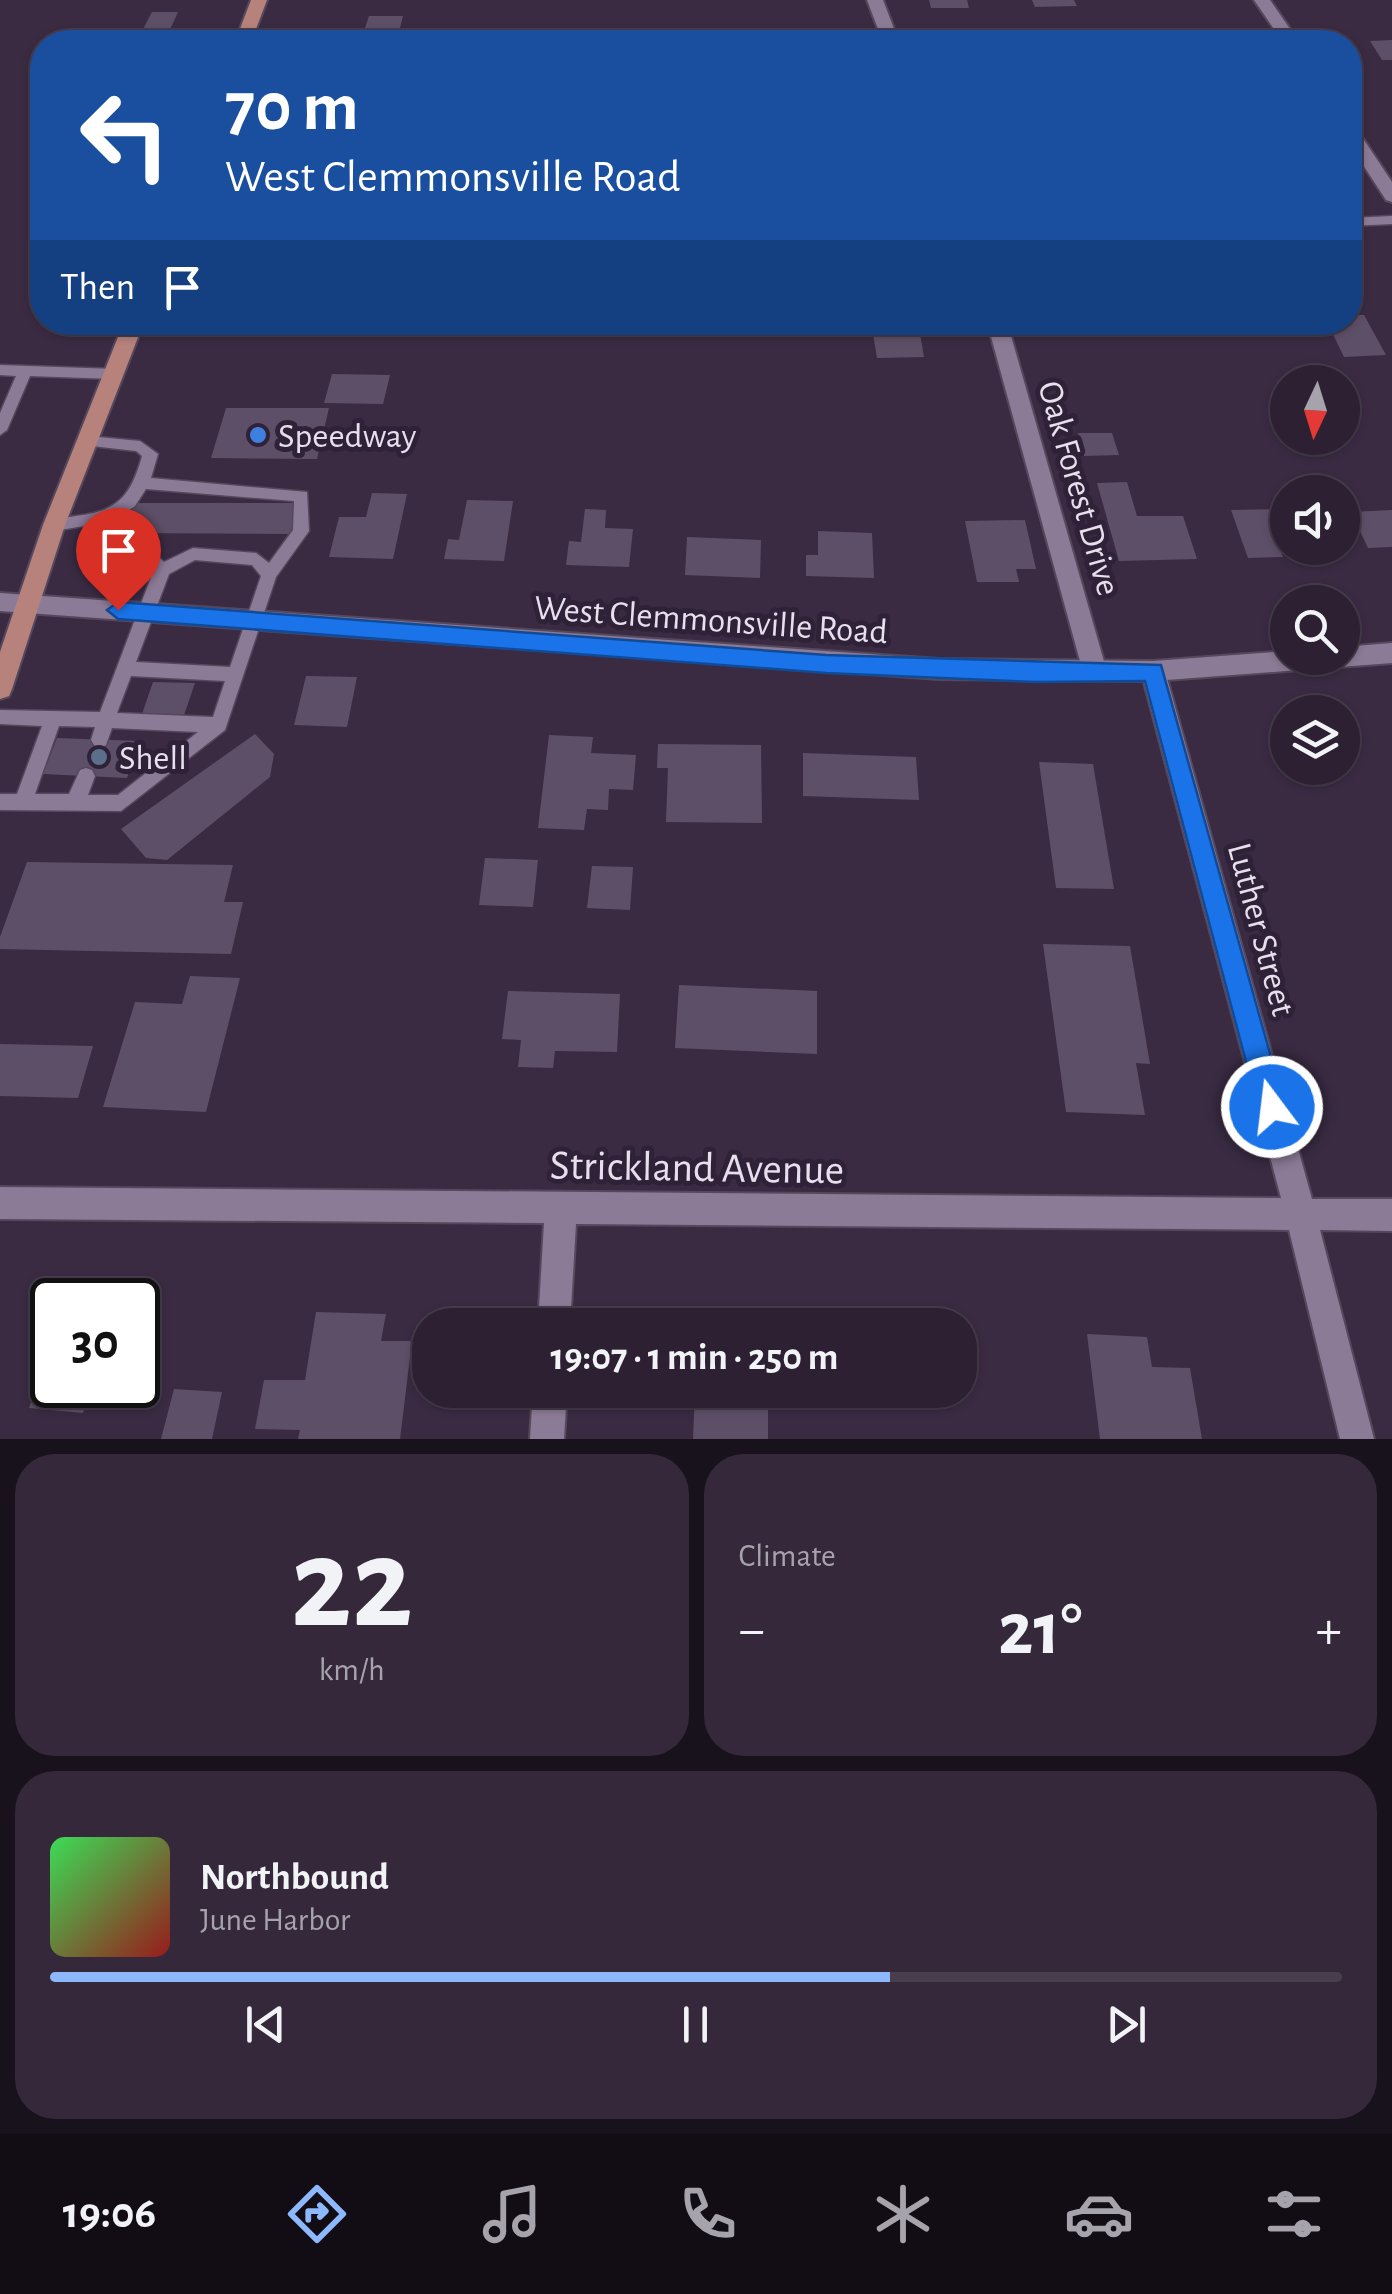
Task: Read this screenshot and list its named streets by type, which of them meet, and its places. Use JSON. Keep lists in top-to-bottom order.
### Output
{
  "streets": {
    "street": [
      "Oak Forest Drive",
      "West Clemmonsville Road",
      "Luther Street",
      "Strickland Avenue"
    ]
  },
  "crossings": [
    ["Oak Forest Drive", "West Clemmonsville Road"],
    ["West Clemmonsville Road", "Luther Street"],
    ["Luther Street", "Strickland Avenue"]
  ],
  "places": ["Speedway", "Shell"],
  "north": "bottom",
  "page": {
    "turn": ["70 m", "West Clemmonsville Road"],
    "then": "Then",
    "limit": "30",
    "trip": "19:07 · 1 min · 250 m",
    "tile": [
      ["22", "km/h"],
      "Climate"
    ],
    "heat": ["−", "21°", "+"],
    "song": ["Northbound", "June Harbor"],
    "tabs": "19:06"
  }
}
